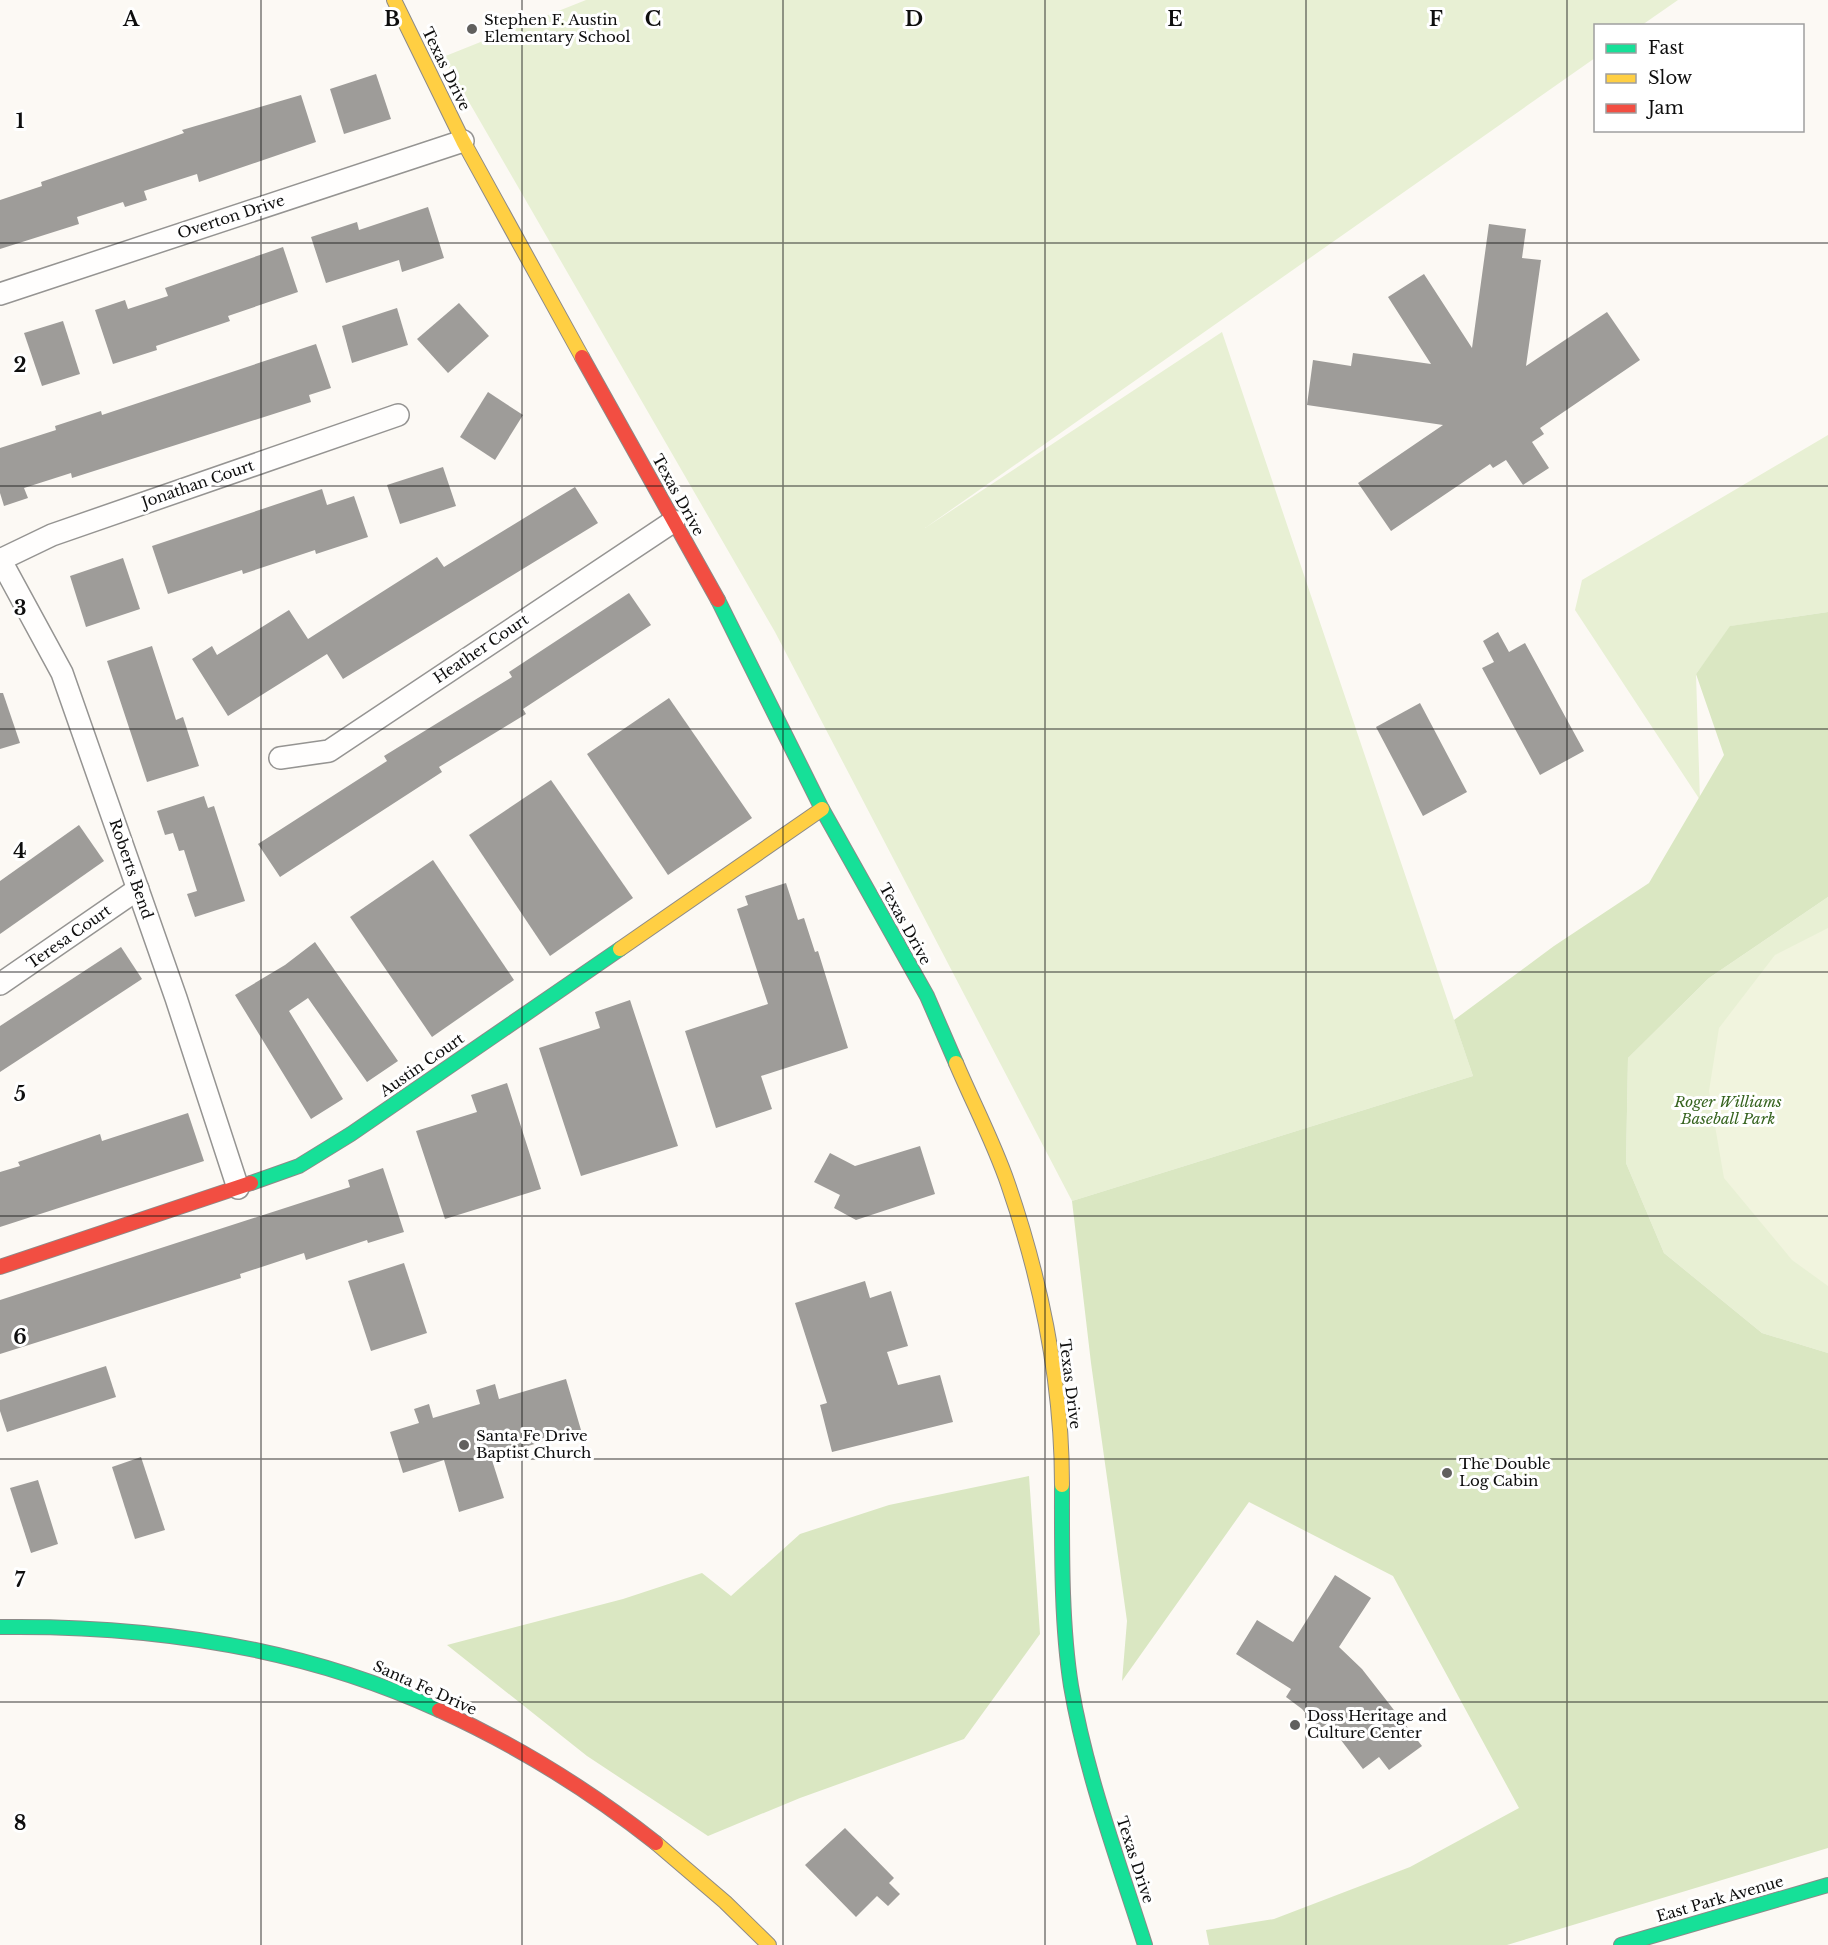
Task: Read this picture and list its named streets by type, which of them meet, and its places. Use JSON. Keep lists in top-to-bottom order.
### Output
{
  "streets": {
    "street": [
      "Texas Drive",
      "Overton Drive",
      "Jonathan Court",
      "Heather Court",
      "Roberts Bend",
      "Teresa Court",
      "Austin Court",
      "Santa Fe Drive",
      "East Park Avenue"
    ]
  },
  "crossings": [
    ["Texas Drive", "Overton Drive"],
    ["Texas Drive", "Heather Court"],
    ["Texas Drive", "Austin Court"],
    ["Jonathan Court", "Roberts Bend"],
    ["Roberts Bend", "Teresa Court"],
    ["Roberts Bend", "Austin Court"]
  ],
  "parks": ["Roger Williams Baseball Park"],
  "places": [
    "Stephen F. Austin Elementary School",
    "Santa Fe Drive Baptist Church",
    "The Double Log Cabin",
    "Doss Heritage and Culture Center"
  ],
  "legend": ["Fast", "Slow", "Jam"],
  "grid": {
    "columns": [
      "A",
      "B",
      "C",
      "D",
      "E",
      "F"
    ],
    "rows": [
      "1",
      "2",
      "3",
      "4",
      "5",
      "6",
      "7",
      "8"
    ]
  }
}
